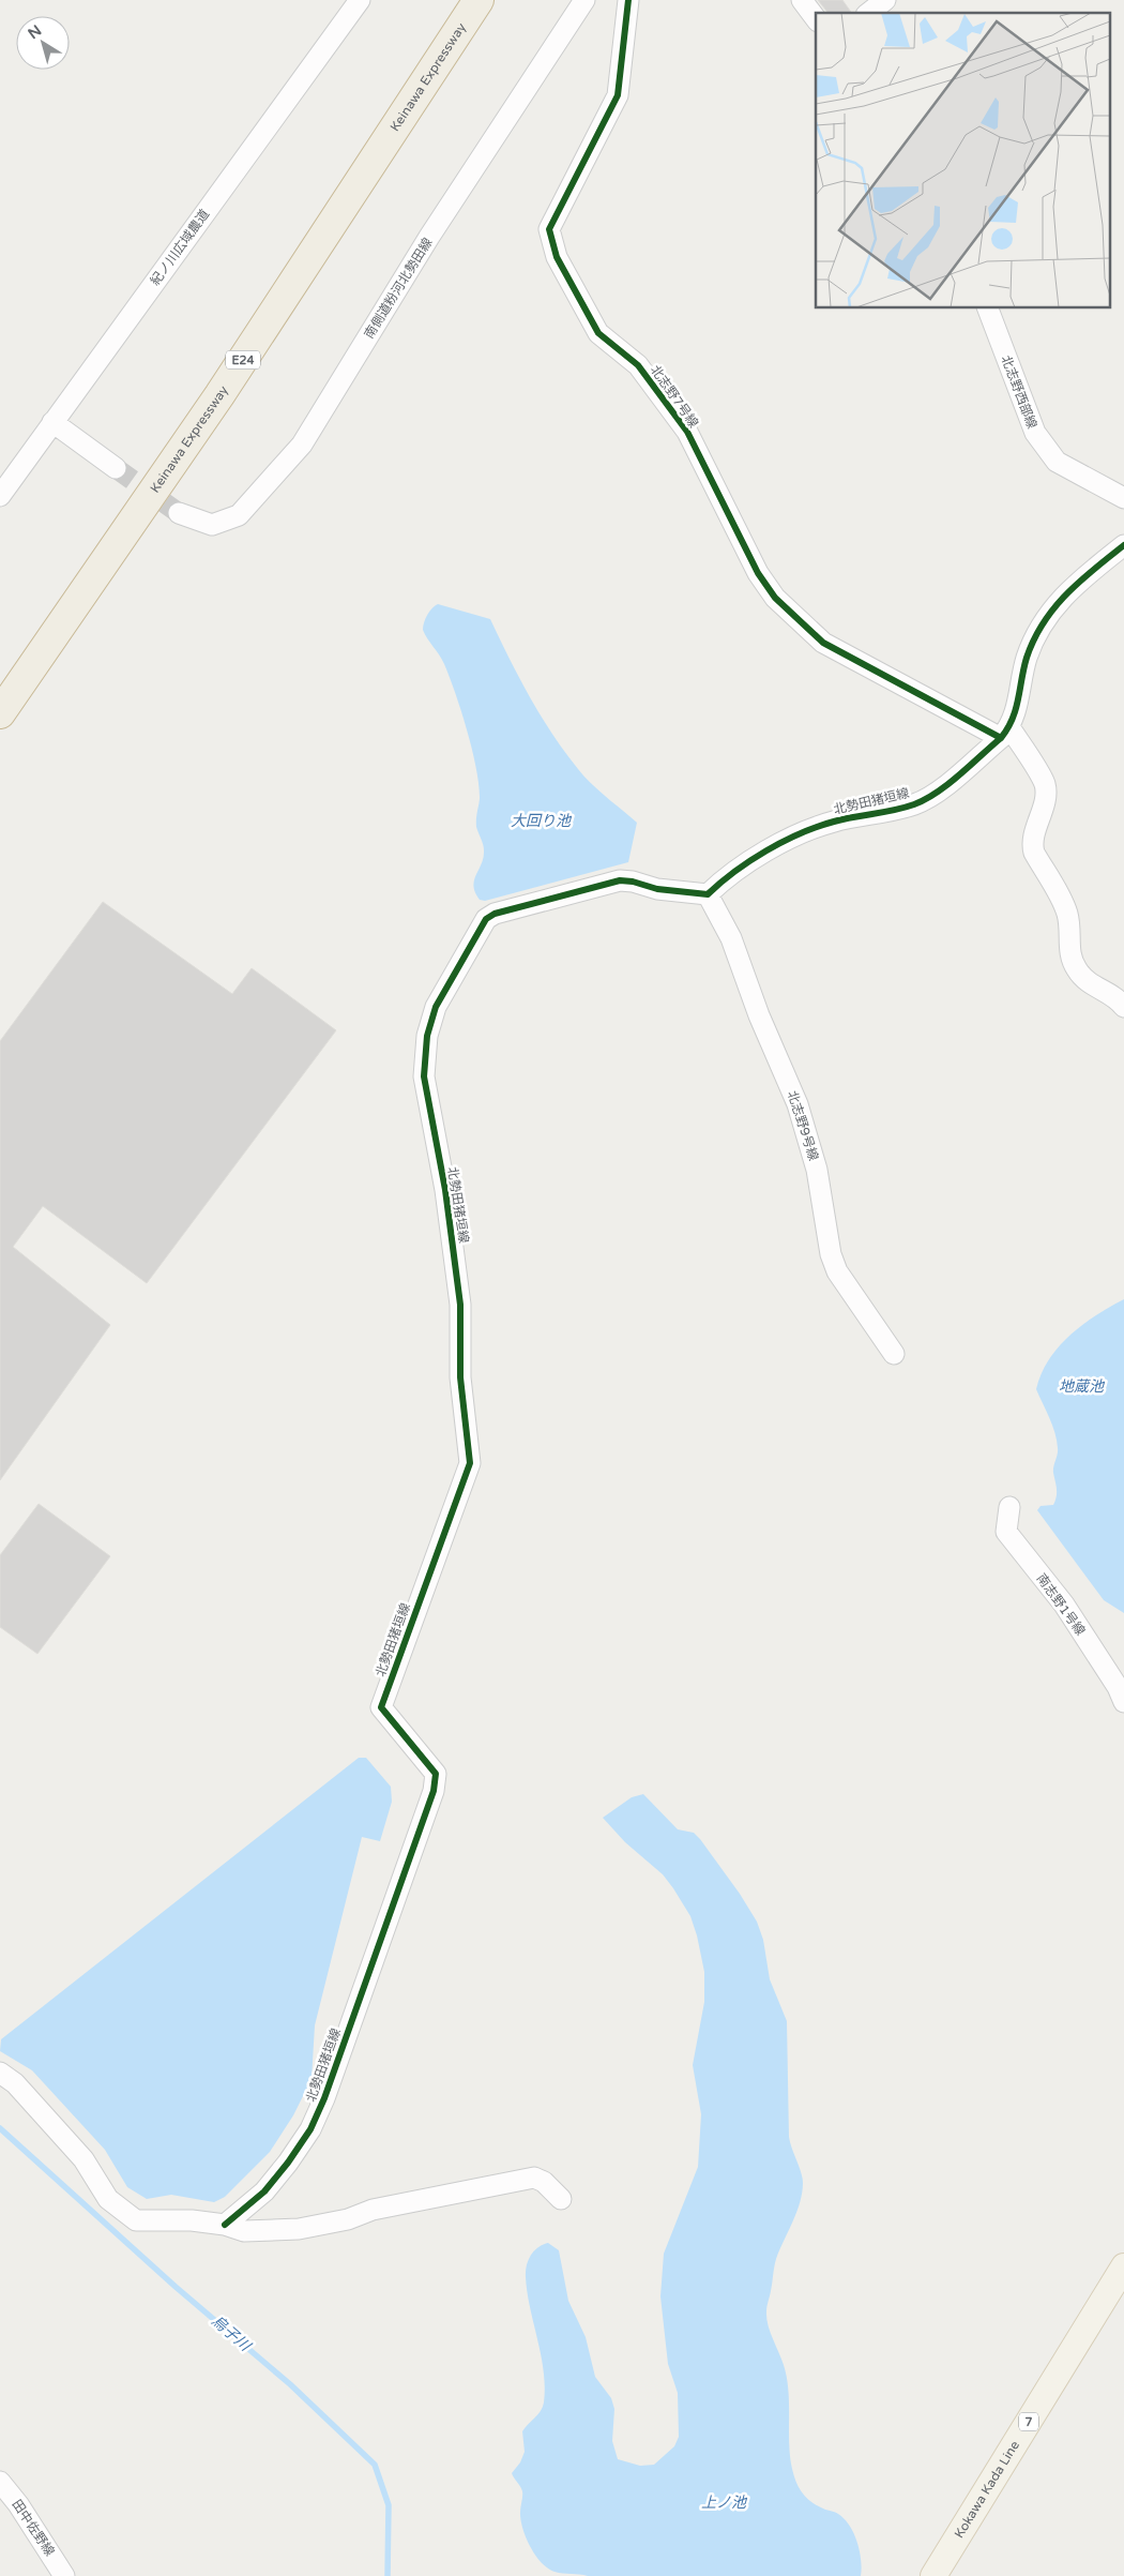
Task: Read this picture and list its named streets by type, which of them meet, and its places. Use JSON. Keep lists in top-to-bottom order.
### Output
{
  "streets": {
    "highway": ["Keinawa Expressway", "E24"],
    "main road": ["7", "Kokawa Kada Line"],
    "street": [
      "紀ノ川広域農道",
      "南側道粉河北勢田線",
      "北志野西部線",
      "北志野7号線",
      "北勢田猪垣線",
      "北志野9号線",
      "南志野1号線",
      "田中佐野線"
    ]
  },
  "crossings": [
    ["北志野7号線", "北勢田猪垣線"],
    ["北勢田猪垣線", "北志野9号線"]
  ],
  "water": [
    "大回り池",
    "地蔵池",
    "烏子川",
    "上ノ池"
  ],
  "north": "top left"
}
